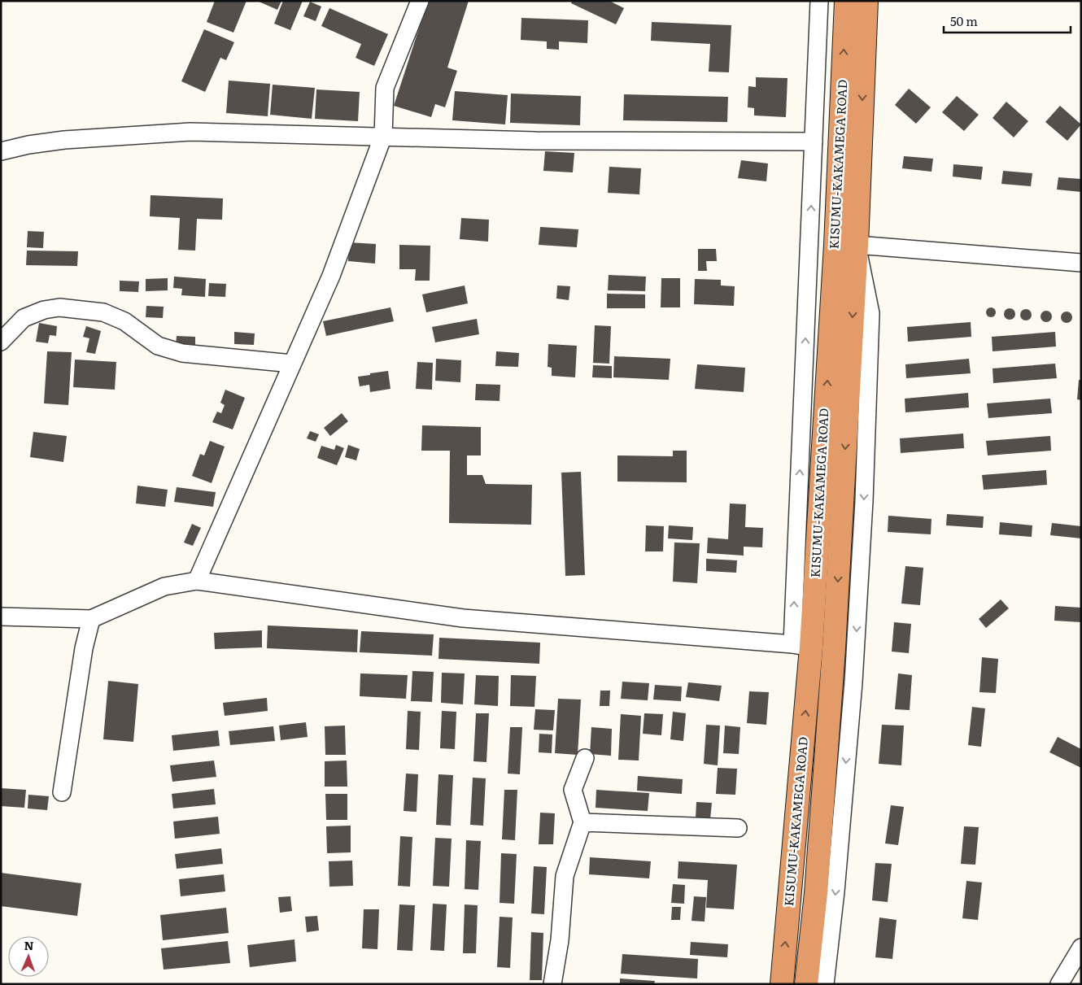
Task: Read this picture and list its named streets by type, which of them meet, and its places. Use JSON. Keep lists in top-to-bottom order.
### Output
{
  "streets": {
    "highway": ["KISUMU-KAKAMEGA ROAD"]
  },
  "scale_bar": "50 m",
  "north": "top"
}
